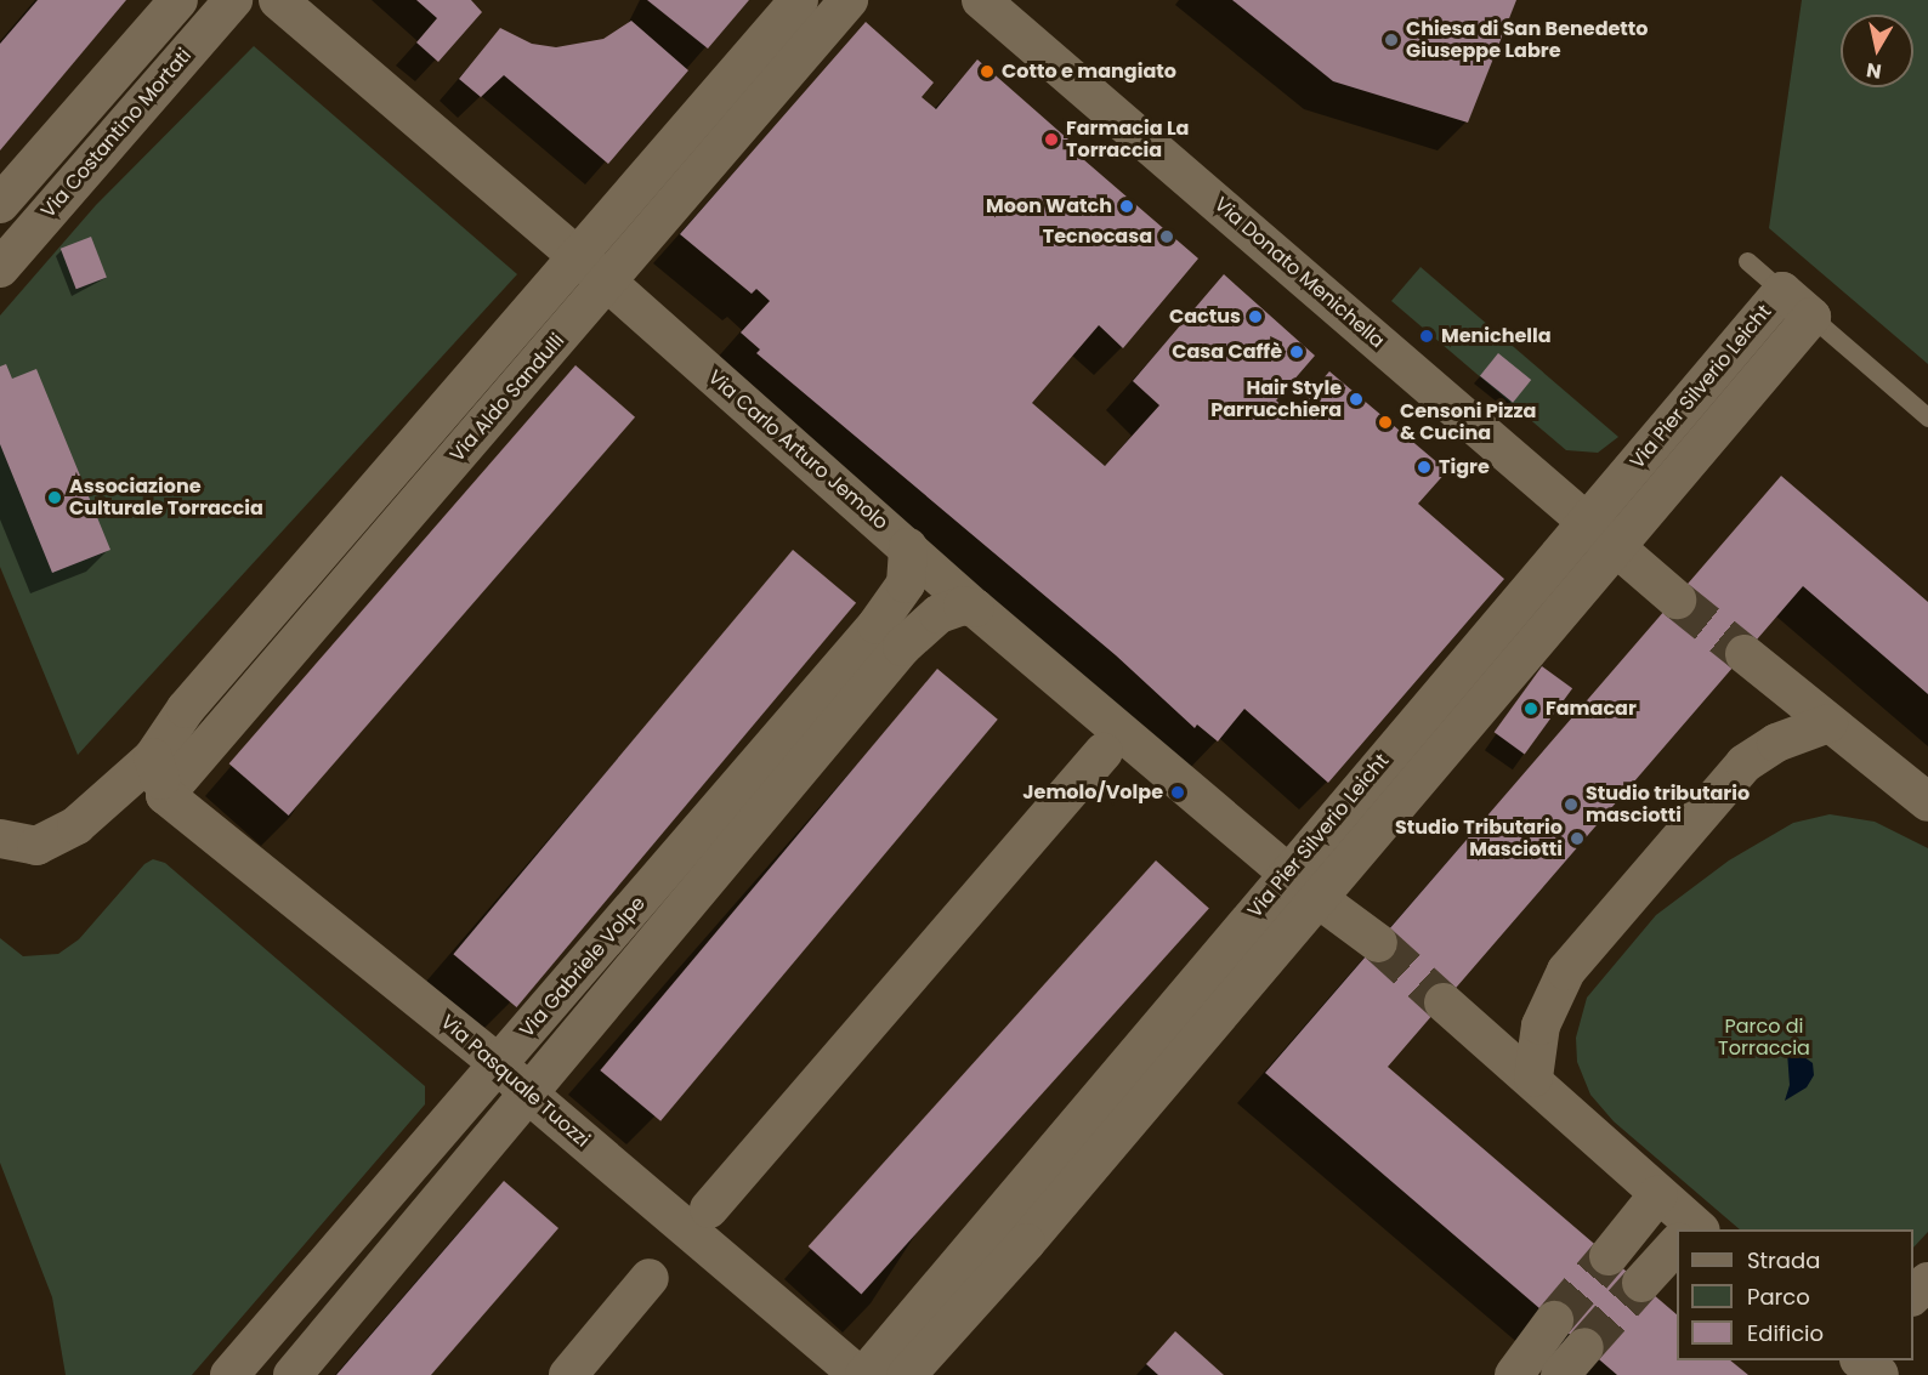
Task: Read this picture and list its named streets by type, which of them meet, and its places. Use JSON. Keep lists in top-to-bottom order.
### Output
{
  "streets": {
    "street": [
      "Via Costantino Mortati",
      "Via Donato Menichella",
      "Via Pier Silverio Leicht",
      "Via Aldo Sandulli",
      "Via Carlo Arturo Jemolo",
      "Via Gabriele Volpe",
      "Via Pasquale Tuozzi"
    ]
  },
  "crossings": [
    ["Via Donato Menichella", "Via Pier Silverio Leicht"],
    ["Via Pier Silverio Leicht", "Via Carlo Arturo Jemolo"],
    ["Via Aldo Sandulli", "Via Carlo Arturo Jemolo"],
    ["Via Aldo Sandulli", "Via Pasquale Tuozzi"],
    ["Via Carlo Arturo Jemolo", "Via Gabriele Volpe"],
    ["Via Gabriele Volpe", "Via Pasquale Tuozzi"]
  ],
  "parks": ["Parco di Torraccia"],
  "places": [
    "Chiesa di San Benedetto Giuseppe Labre",
    "Cotto e mangiato",
    "Farmacia La Torraccia",
    "Moon Watch",
    "Tecnocasa",
    "Cactus",
    "Menichella",
    "Casa Caffè",
    "Hair Style Parrucchiera",
    "Censoni Pizza & Cucina",
    "Tigre",
    "Associazione Culturale Torraccia",
    "Famacar",
    "Jemolo/Volpe",
    "Studio tributario masciotti",
    "Studio Tributario Masciotti"
  ],
  "legend": ["Strada", "Parco", "Edificio"],
  "north": "bottom"
}
